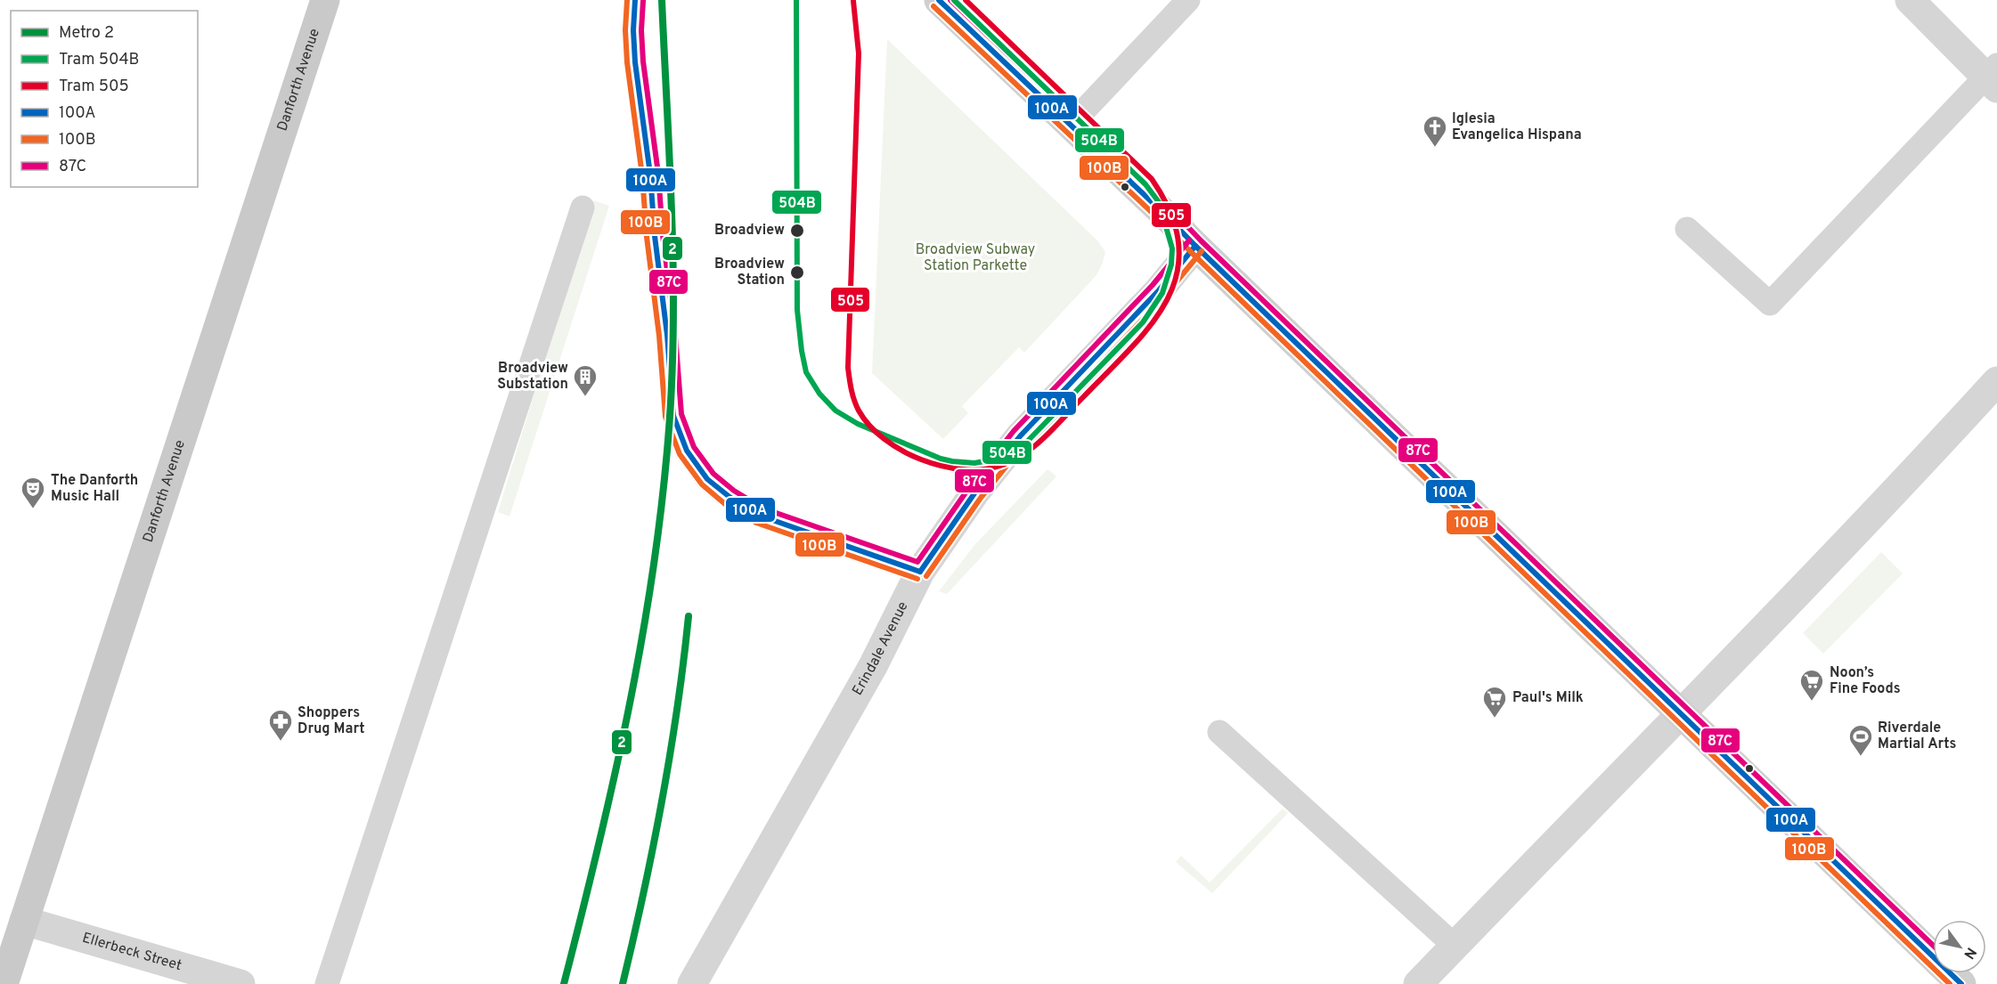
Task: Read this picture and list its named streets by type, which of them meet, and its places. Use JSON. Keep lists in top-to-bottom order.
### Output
{
  "streets": {
    "main road": ["Danforth Avenue"],
    "street": ["Erindale Avenue", "Ellerbeck Street"]
  },
  "crossings": [
    ["Danforth Avenue", "Ellerbeck Street"]
  ],
  "parks": ["Broadview Subway Station Parkette"],
  "places": {
    "church": ["Iglesia Evangelica Hispana"],
    "other": ["Broadview", "Broadview Station"],
    "building": ["Broadview Substation"],
    "theatre": ["The Danforth Music Hall"],
    "supermarket": ["Noon’s Fine Foods", "Paul's Milk"],
    "pharmacy": ["Shoppers Drug Mart"],
    "sports": ["Riverdale Martial Arts"]
  },
  "lines": [
    "metro line 2",
    "tram line 504B",
    "tram line 505",
    "transit line 100A",
    "transit line 100B",
    "transit line 87C"
  ],
  "legend": [
    "Metro 2",
    "Tram 504B",
    "Tram 505",
    "100A",
    "100B",
    "87C"
  ],
  "north": "bottom right"
}
